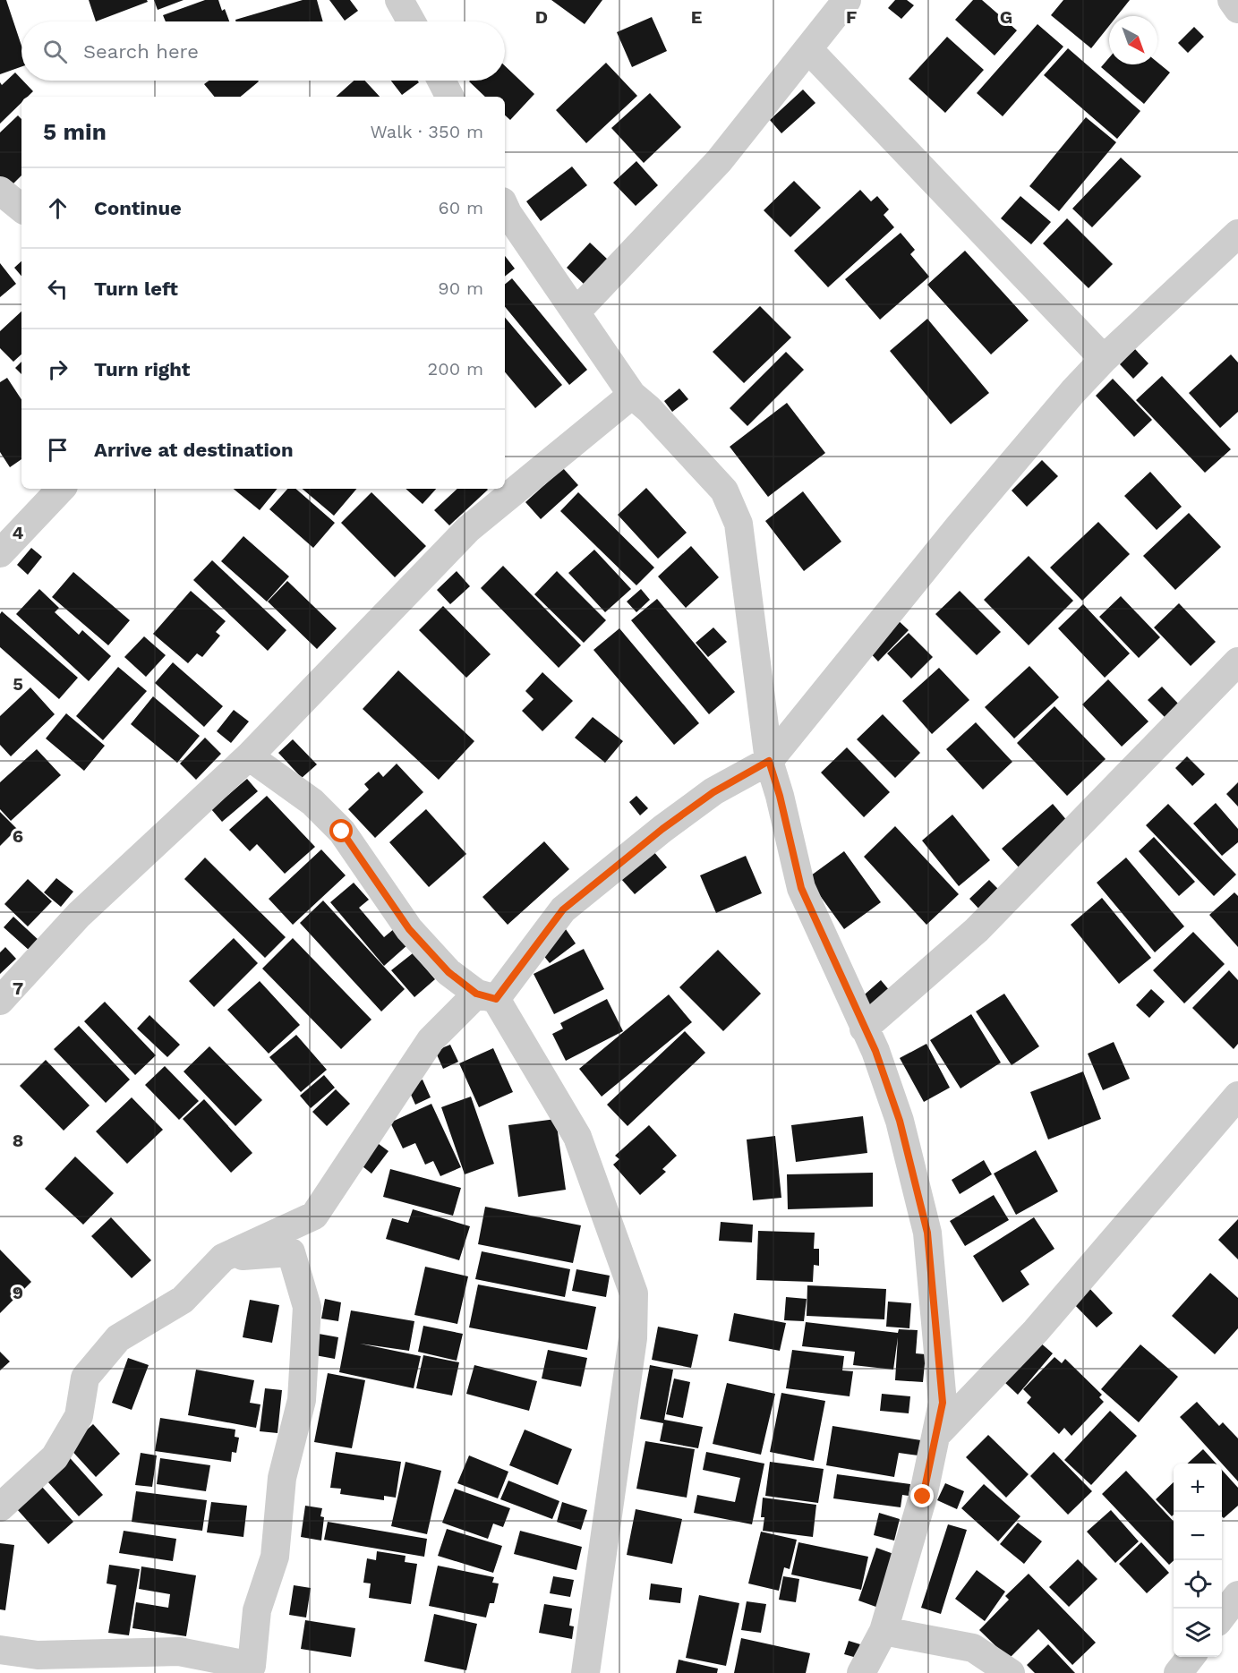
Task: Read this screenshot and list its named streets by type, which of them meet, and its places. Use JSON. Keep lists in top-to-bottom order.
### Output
{
  "north": "bottom right",
  "page": {
    "search": "Search here",
    "heading": ["5 min", "Walk · 350 m"],
    "list": [
      ["Continue", "60 m"],
      ["Turn left", "90 m"],
      ["Turn right", "200 m"],
      "Arrive at destination"
    ],
    "map_buttons": ["+", "−"]
  },
  "grid": {
    "columns": [
      "D",
      "E",
      "F",
      "G"
    ],
    "rows": [
      "4",
      "5",
      "6",
      "7",
      "8",
      "9"
    ]
  }
}
